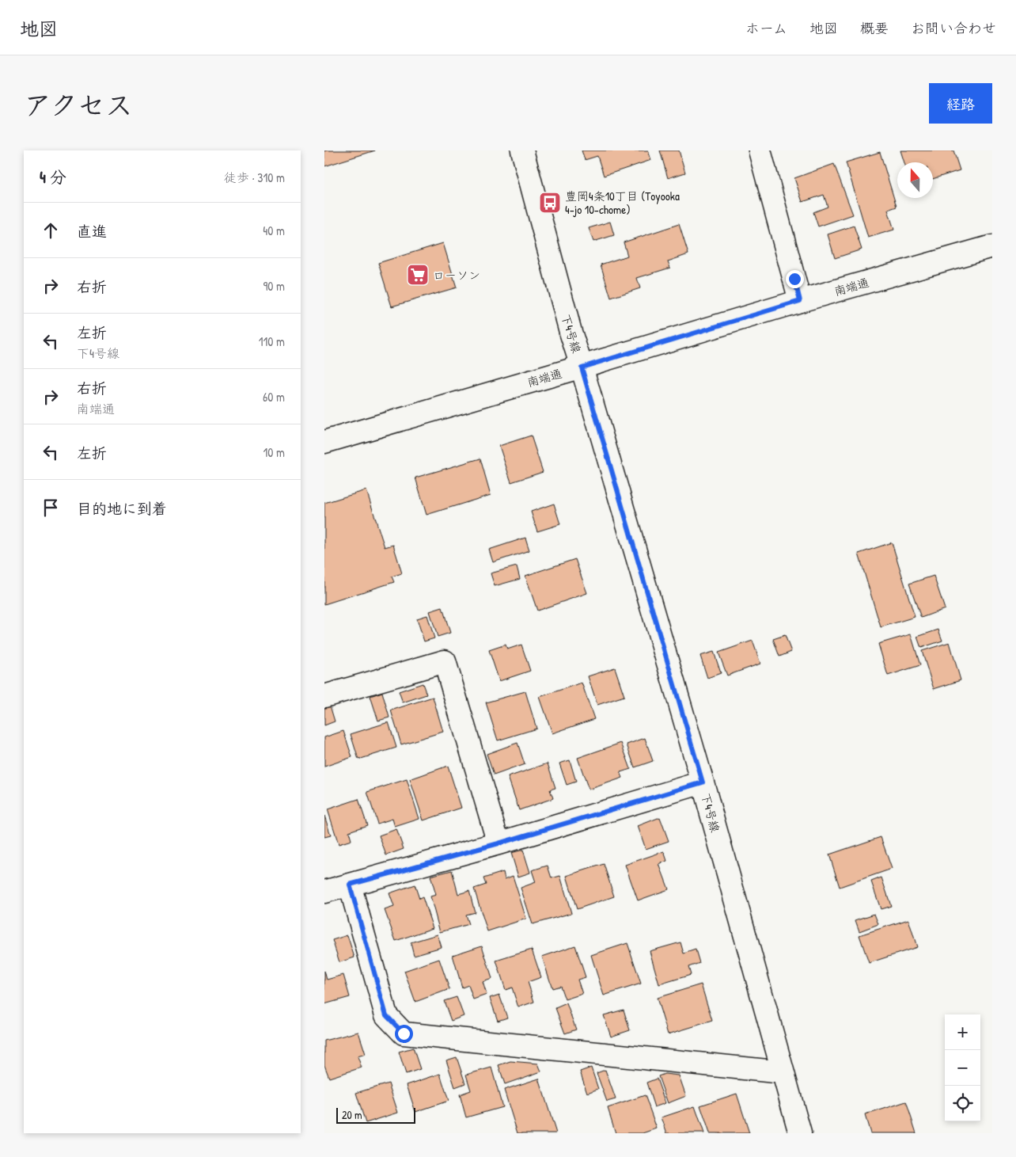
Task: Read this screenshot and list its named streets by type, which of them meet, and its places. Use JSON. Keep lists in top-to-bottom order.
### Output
{
  "streets": {
    "street": ["南端通", "下4号線"]
  },
  "crossings": [
    ["南端通", "下4号線"]
  ],
  "places": {
    "bus stop": ["豊岡4条10丁目 (Toyooka 4-jo 10-chome)"],
    "supermarket": ["ローソン"]
  },
  "scale_bar": "20 m",
  "north": "top",
  "page": {
    "header": "地図",
    "nav": [
      "ホーム",
      "地図",
      "概要",
      "お問い合わせ"
    ],
    "title": "アクセス",
    "buttons": "経路",
    "heading": ["4 分", "徒歩 · 310 m"],
    "list": [
      ["直進", "40 m"],
      ["右折", "90 m"],
      ["左折", "下4号線", "110 m"],
      ["右折", "南端通", "60 m"],
      ["左折", "10 m"],
      "目的地に到着"
    ],
    "map_buttons": ["+", "−"],
    "scale": "20 m"
  }
}
